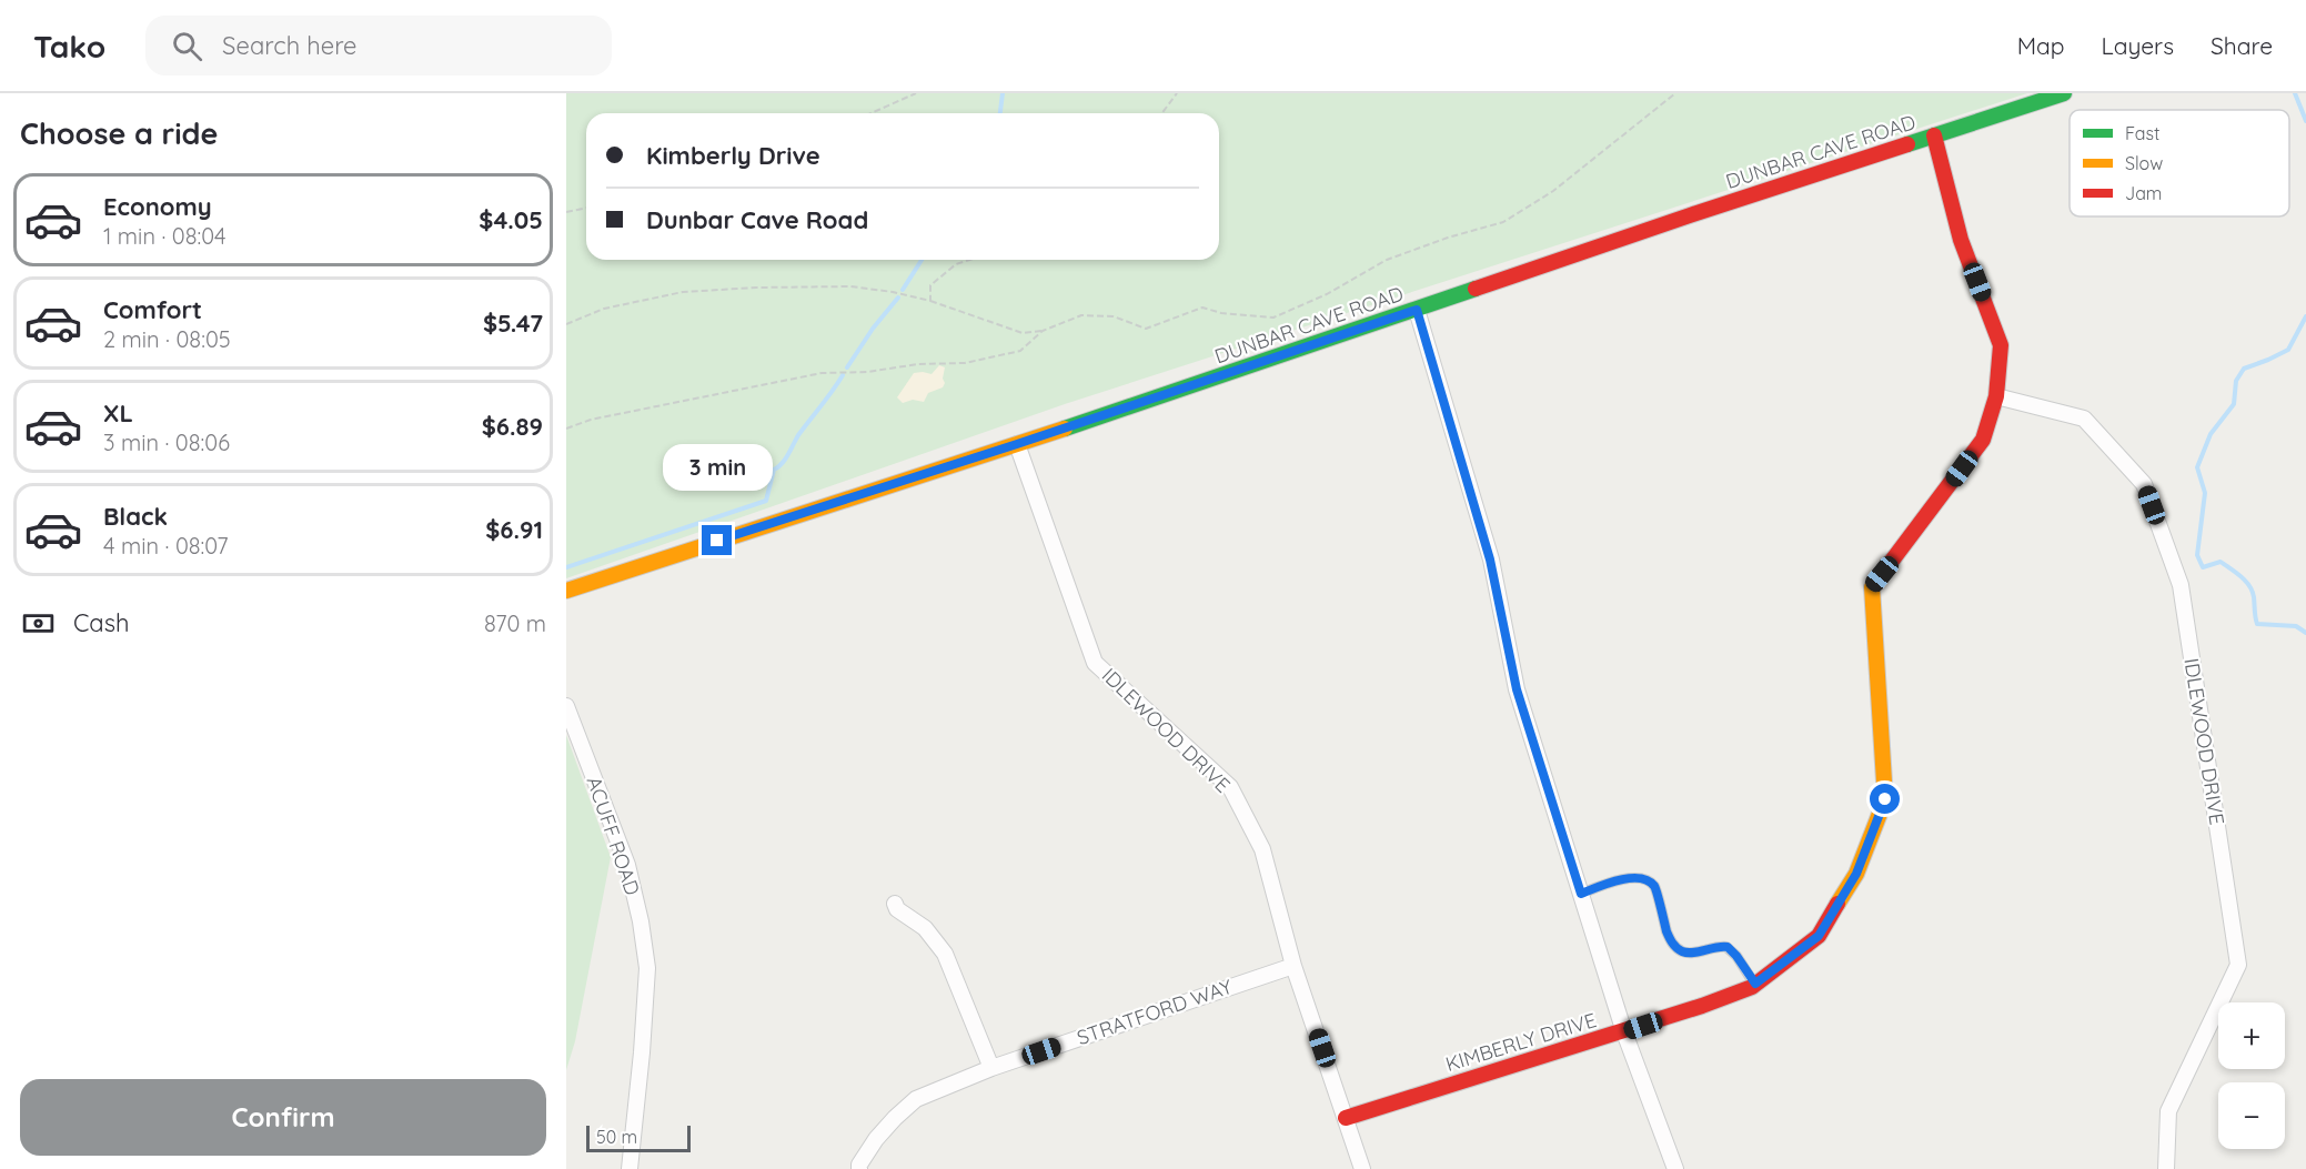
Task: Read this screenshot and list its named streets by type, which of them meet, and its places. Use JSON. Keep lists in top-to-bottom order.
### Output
{
  "streets": {
    "main road": ["DUNBAR CAVE ROAD", "KIMBERLY DRIVE"],
    "street": ["IDLEWOOD DRIVE", "ACUFF ROAD", "STRATFORD WAY"]
  },
  "crossings": [
    ["DUNBAR CAVE ROAD", "IDLEWOOD DRIVE"],
    ["DUNBAR CAVE ROAD", "KIMBERLY DRIVE"],
    ["IDLEWOOD DRIVE", "STRATFORD WAY"],
    ["IDLEWOOD DRIVE", "KIMBERLY DRIVE"]
  ],
  "legend": ["Fast", "Slow", "Jam"],
  "scale_bar": "50 m",
  "page": {
    "header": "Tako",
    "search": "Search here",
    "nav": ["Map", "Layers", "Share"],
    "heading": "Choose a ride",
    "banner": ["Kimberly Drive", "Dunbar Cave Road"],
    "list": [
      {
        "name": "Economy",
        "note": "1 min · 08:04",
        "value": "$4.05"
      },
      {
        "name": "Comfort",
        "note": "2 min · 08:05",
        "value": "$5.47"
      },
      {
        "name": "XL",
        "note": "3 min · 08:06",
        "value": "$6.89"
      },
      {
        "name": "Black",
        "note": "4 min · 08:07",
        "value": "$6.91"
      }
    ],
    "bubble": "3 min",
    "pay": ["Cash", "870 m"],
    "map_buttons": ["+", "−"],
    "buttons": "Confirm",
    "scale": "50 m"
  }
}
